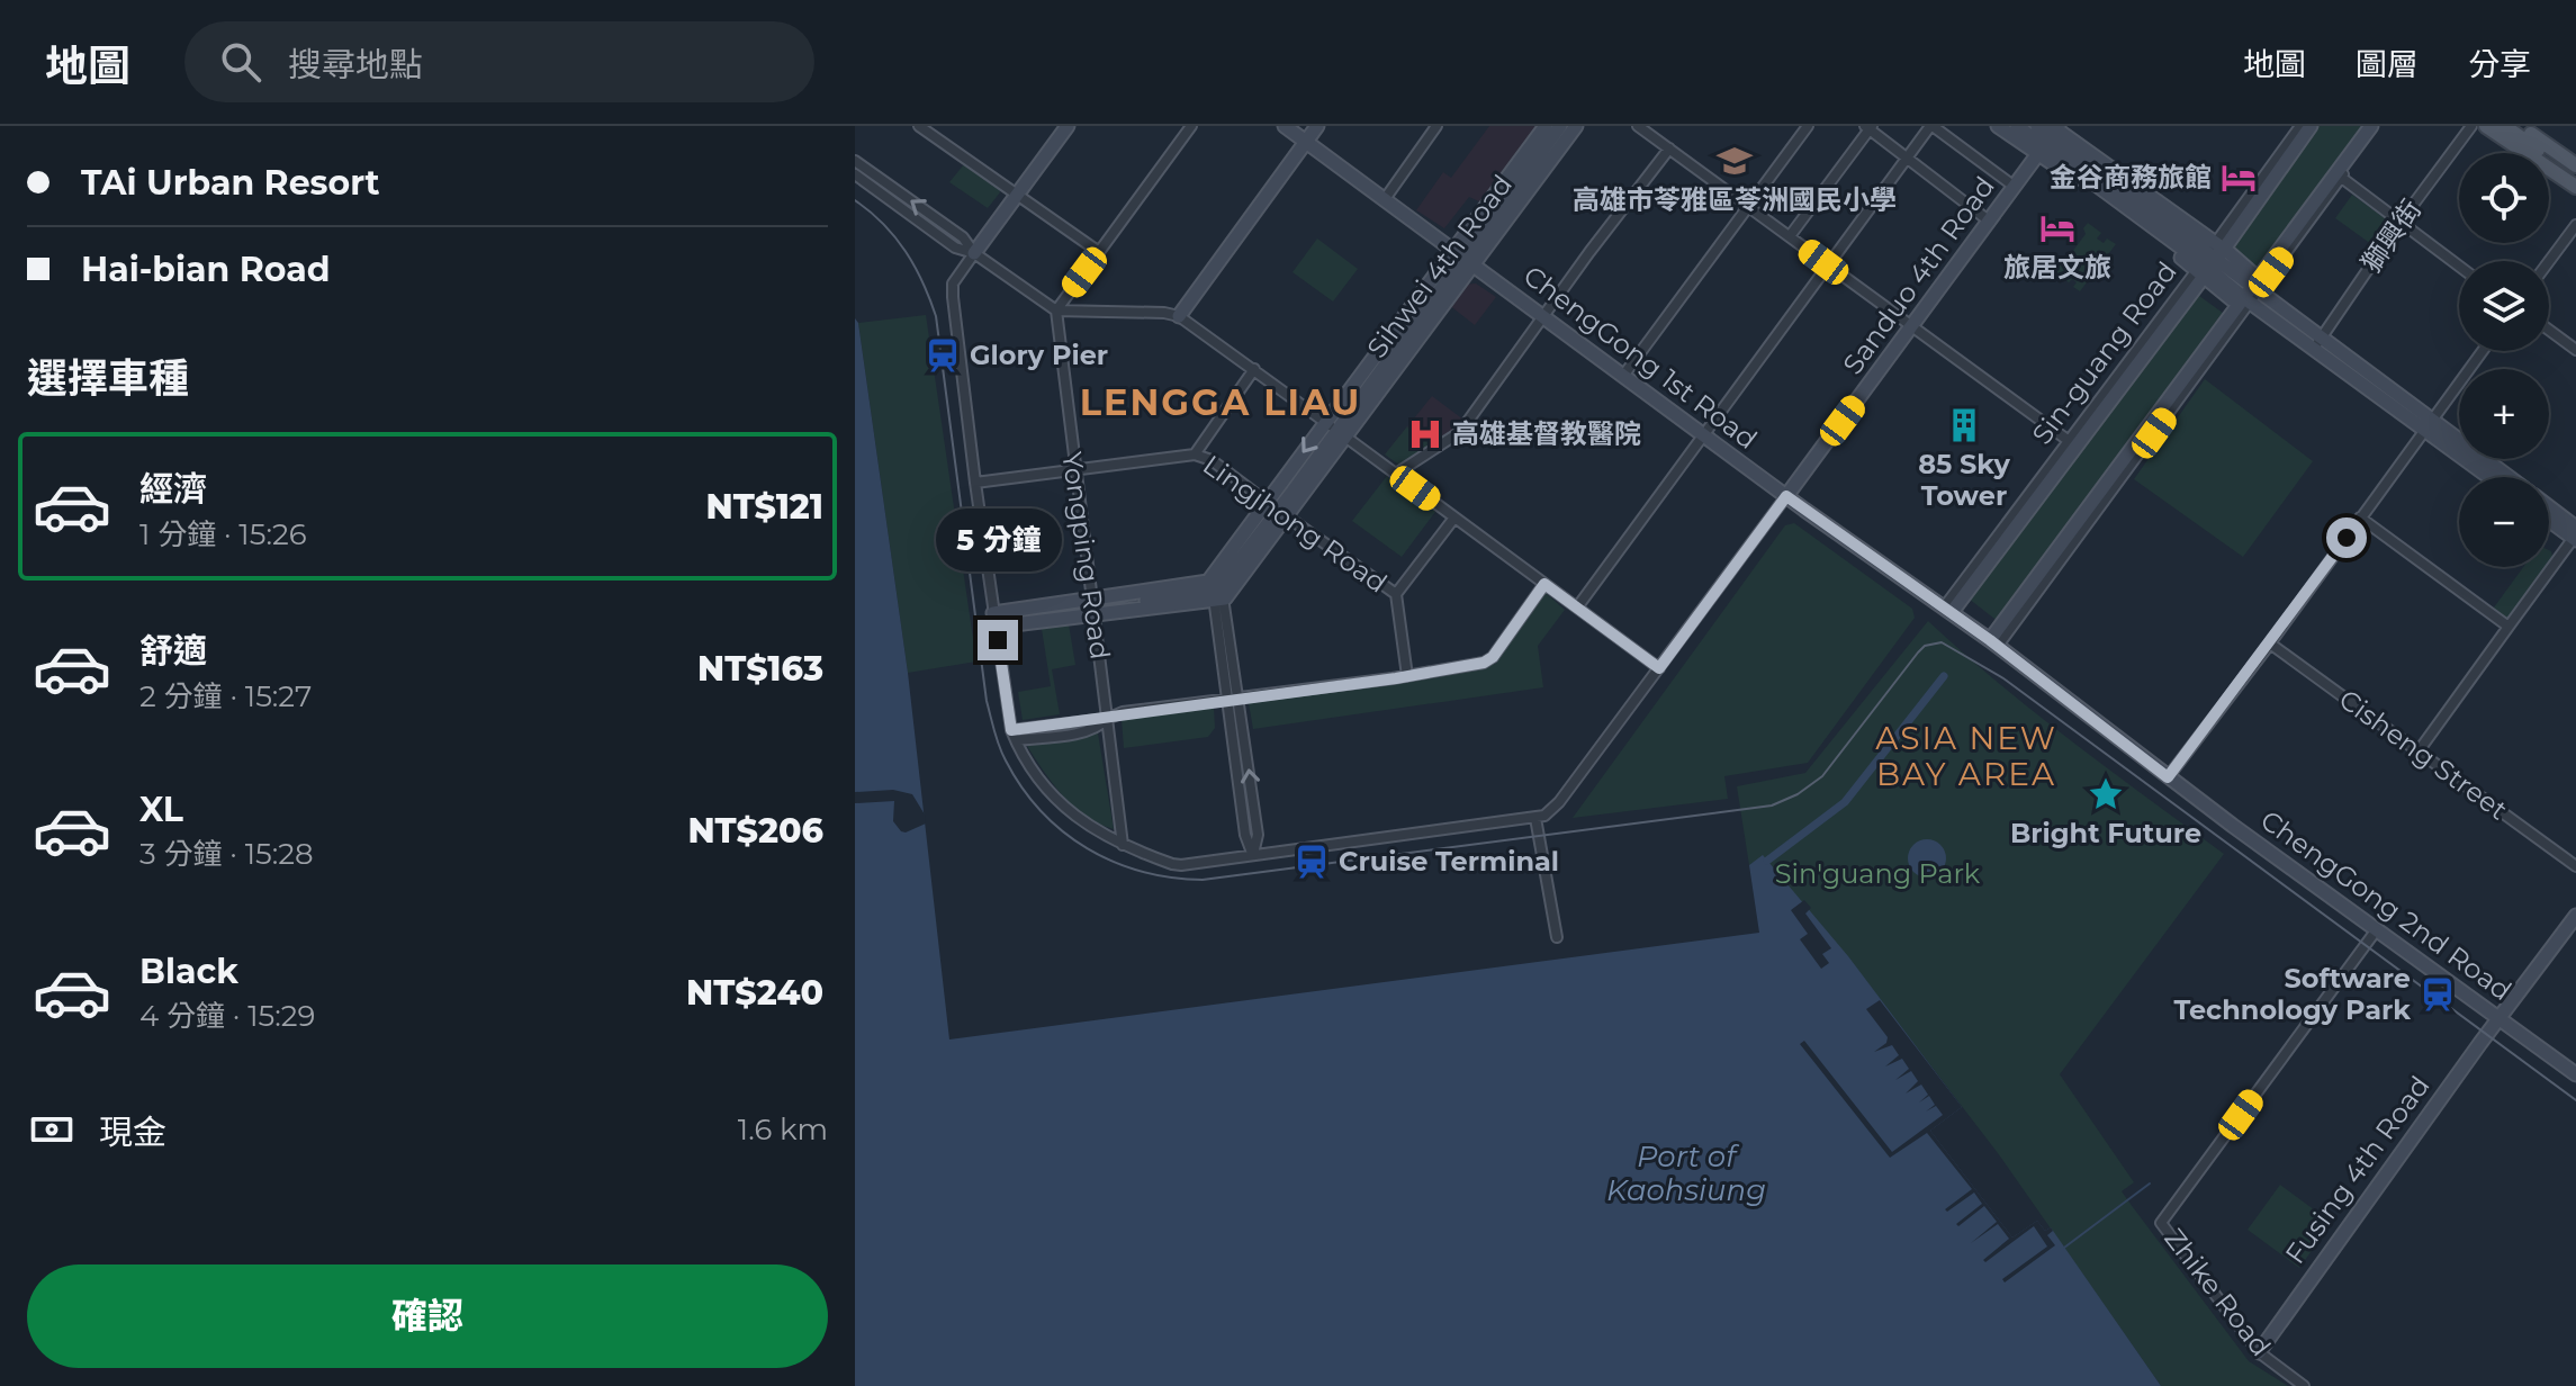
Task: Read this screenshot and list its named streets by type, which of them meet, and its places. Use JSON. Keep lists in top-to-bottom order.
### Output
{
  "streets": {
    "street": [
      "獅興街",
      "Sihwei 4th Road",
      "Sanduo 4th Road",
      "Sin-guang Road",
      "ChengGong 1st Road",
      "Lingjhong Road",
      "Yongping Road",
      "Cisheng Street",
      "ChengGong 2nd Road",
      "Fusing 4th Road",
      "Zhike Road"
    ]
  },
  "crossings": [
    ["Sihwei 4th Road", "ChengGong 1st Road"],
    ["Sihwei 4th Road", "Lingjhong Road"],
    ["Sanduo 4th Road", "ChengGong 1st Road"],
    ["Lingjhong Road", "Yongping Road"],
    ["ChengGong 2nd Road", "Fusing 4th Road"],
    ["ChengGong 2nd Road", "Zhike Road"],
    ["Fusing 4th Road", "Zhike Road"]
  ],
  "districts": ["LENGGA LIAU", "ASIA NEW BAY AREA"],
  "water": ["Port of Kaohsiung"],
  "parks": ["Sin'guang Park"],
  "places": {
    "school or university": ["高雄市苓雅區苓洲國民小學"],
    "hotel": ["金谷商務旅館", "旅居文旅"],
    "station": ["Glory Pier", "Cruise Terminal", "Software Technology Park"],
    "building": ["85 Sky Tower"],
    "hospital": ["高雄基督教醫院"],
    "place": ["Bright Future"]
  },
  "page": {
    "header": "地圖",
    "search": "搜尋地點",
    "nav": ["地圖", "圖層", "分享"],
    "banner": ["TAi Urban Resort", "Hai-bian Road"],
    "map_buttons": ["+", "−"],
    "heading": "選擇車種",
    "list": [
      {
        "name": "經濟",
        "note": "1 分鐘 · 15:26",
        "value": "NT$121"
      },
      {
        "name": "舒適",
        "note": "2 分鐘 · 15:27",
        "value": "NT$163"
      },
      {
        "name": "XL",
        "note": "3 分鐘 · 15:28",
        "value": "NT$206"
      },
      {
        "name": "Black",
        "note": "4 分鐘 · 15:29",
        "value": "NT$240"
      }
    ],
    "bubble": "5 分鐘",
    "pay": ["現金", "1.6 km"],
    "buttons": "確認"
  }
}
